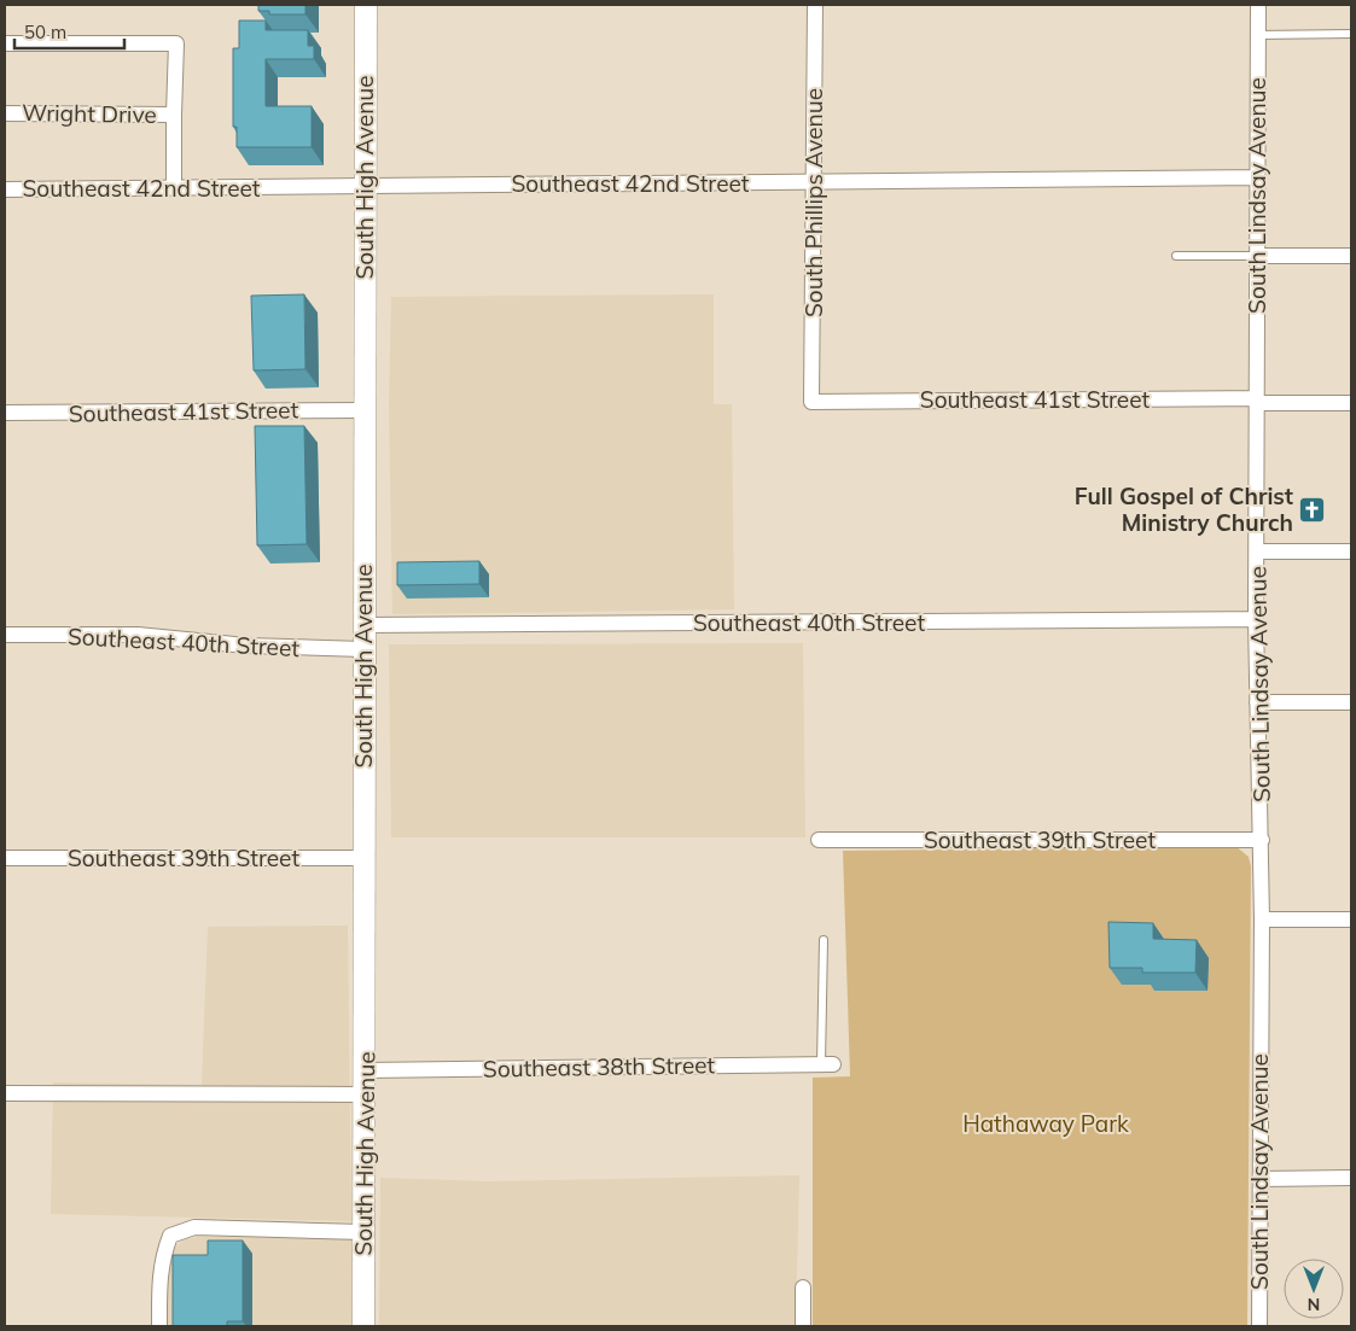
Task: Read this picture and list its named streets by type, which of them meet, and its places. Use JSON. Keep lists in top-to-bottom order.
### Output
{
  "streets": {
    "street": [
      "Wright Drive",
      "South High Avenue",
      "Southeast 42nd Street",
      "South Lindsay Avenue",
      "South Phillips Avenue",
      "Southeast 41st Street",
      "Southeast 40th Street",
      "Southeast 39th Street",
      "Southeast 38th Street"
    ]
  },
  "crossings": [
    ["Wright Drive", "Southeast 42nd Street"],
    ["South High Avenue", "Southeast 42nd Street"],
    ["South High Avenue", "Southeast 41st Street"],
    ["South High Avenue", "Southeast 40th Street"],
    ["South High Avenue", "Southeast 39th Street"],
    ["South High Avenue", "Southeast 38th Street"],
    ["Southeast 42nd Street", "South Lindsay Avenue"],
    ["Southeast 42nd Street", "South Phillips Avenue"],
    ["South Lindsay Avenue", "Southeast 41st Street"],
    ["South Lindsay Avenue", "Southeast 40th Street"],
    ["South Lindsay Avenue", "Southeast 39th Street"],
    ["South Phillips Avenue", "Southeast 41st Street"]
  ],
  "parks": ["Hathaway Park"],
  "places": {
    "church": ["Full Gospel of Christ Ministry Church"]
  },
  "scale_bar": "50 m",
  "north": "bottom"
}
